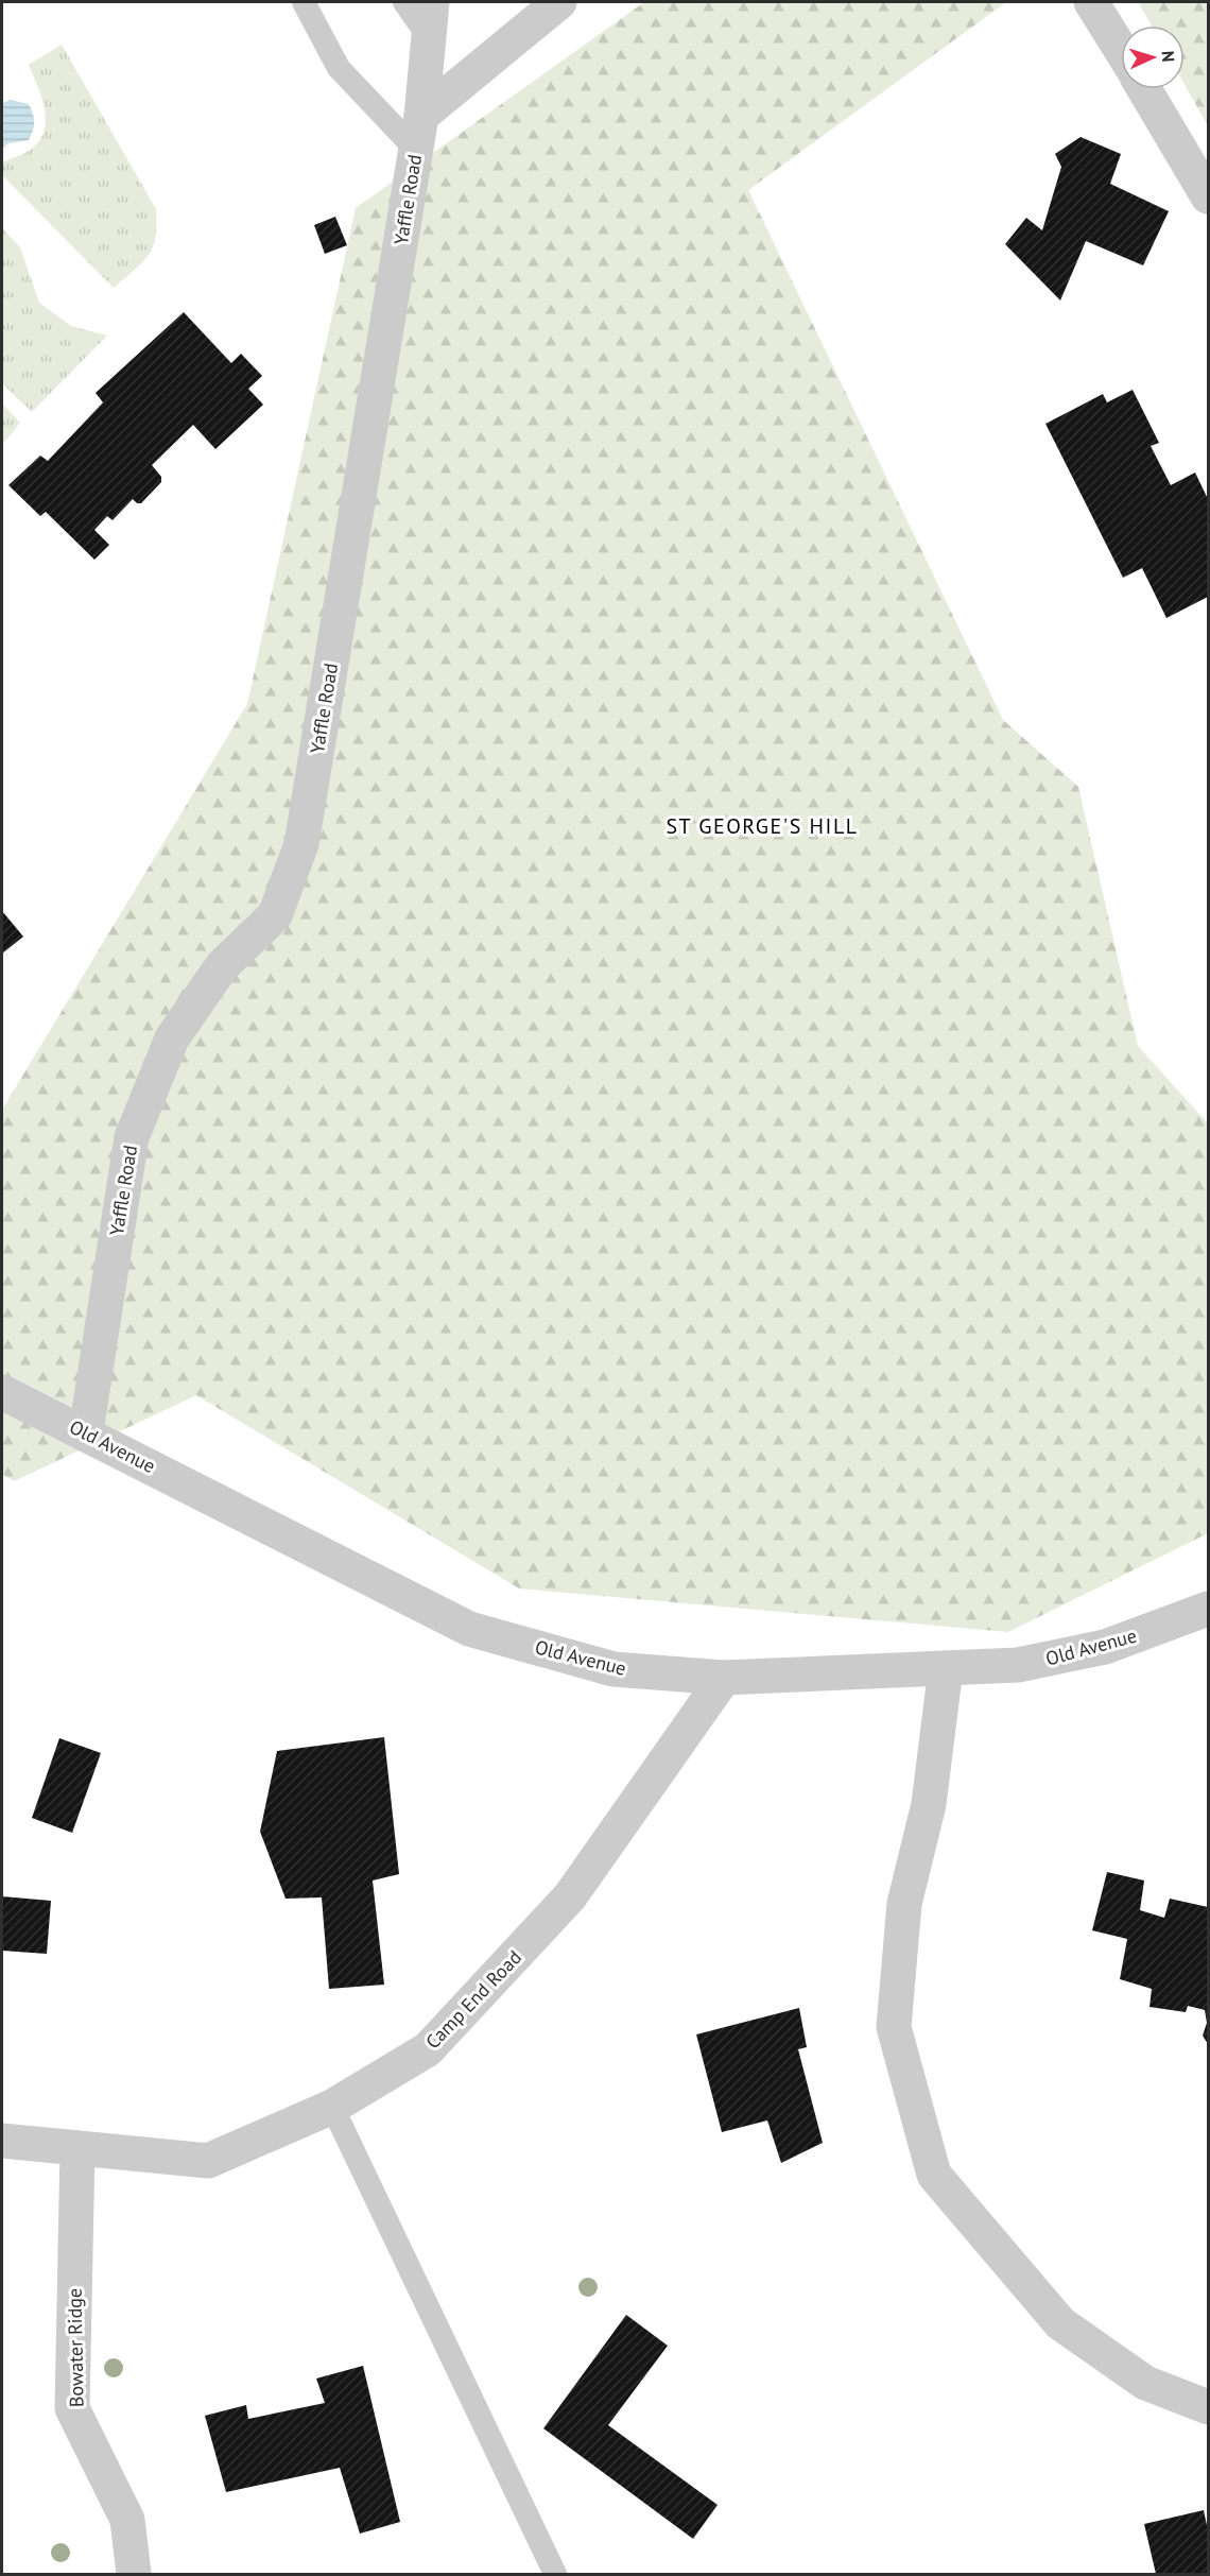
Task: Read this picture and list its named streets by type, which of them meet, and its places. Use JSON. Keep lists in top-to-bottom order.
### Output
{
  "streets": {
    "street": [
      "Yaffle Road",
      "Old Avenue",
      "Camp End Road",
      "Bowater Ridge"
    ]
  },
  "crossings": [
    ["Yaffle Road", "Old Avenue"],
    ["Old Avenue", "Camp End Road"],
    ["Camp End Road", "Bowater Ridge"]
  ],
  "districts": ["ST GEORGE'S HILL"],
  "north": "right"
}
